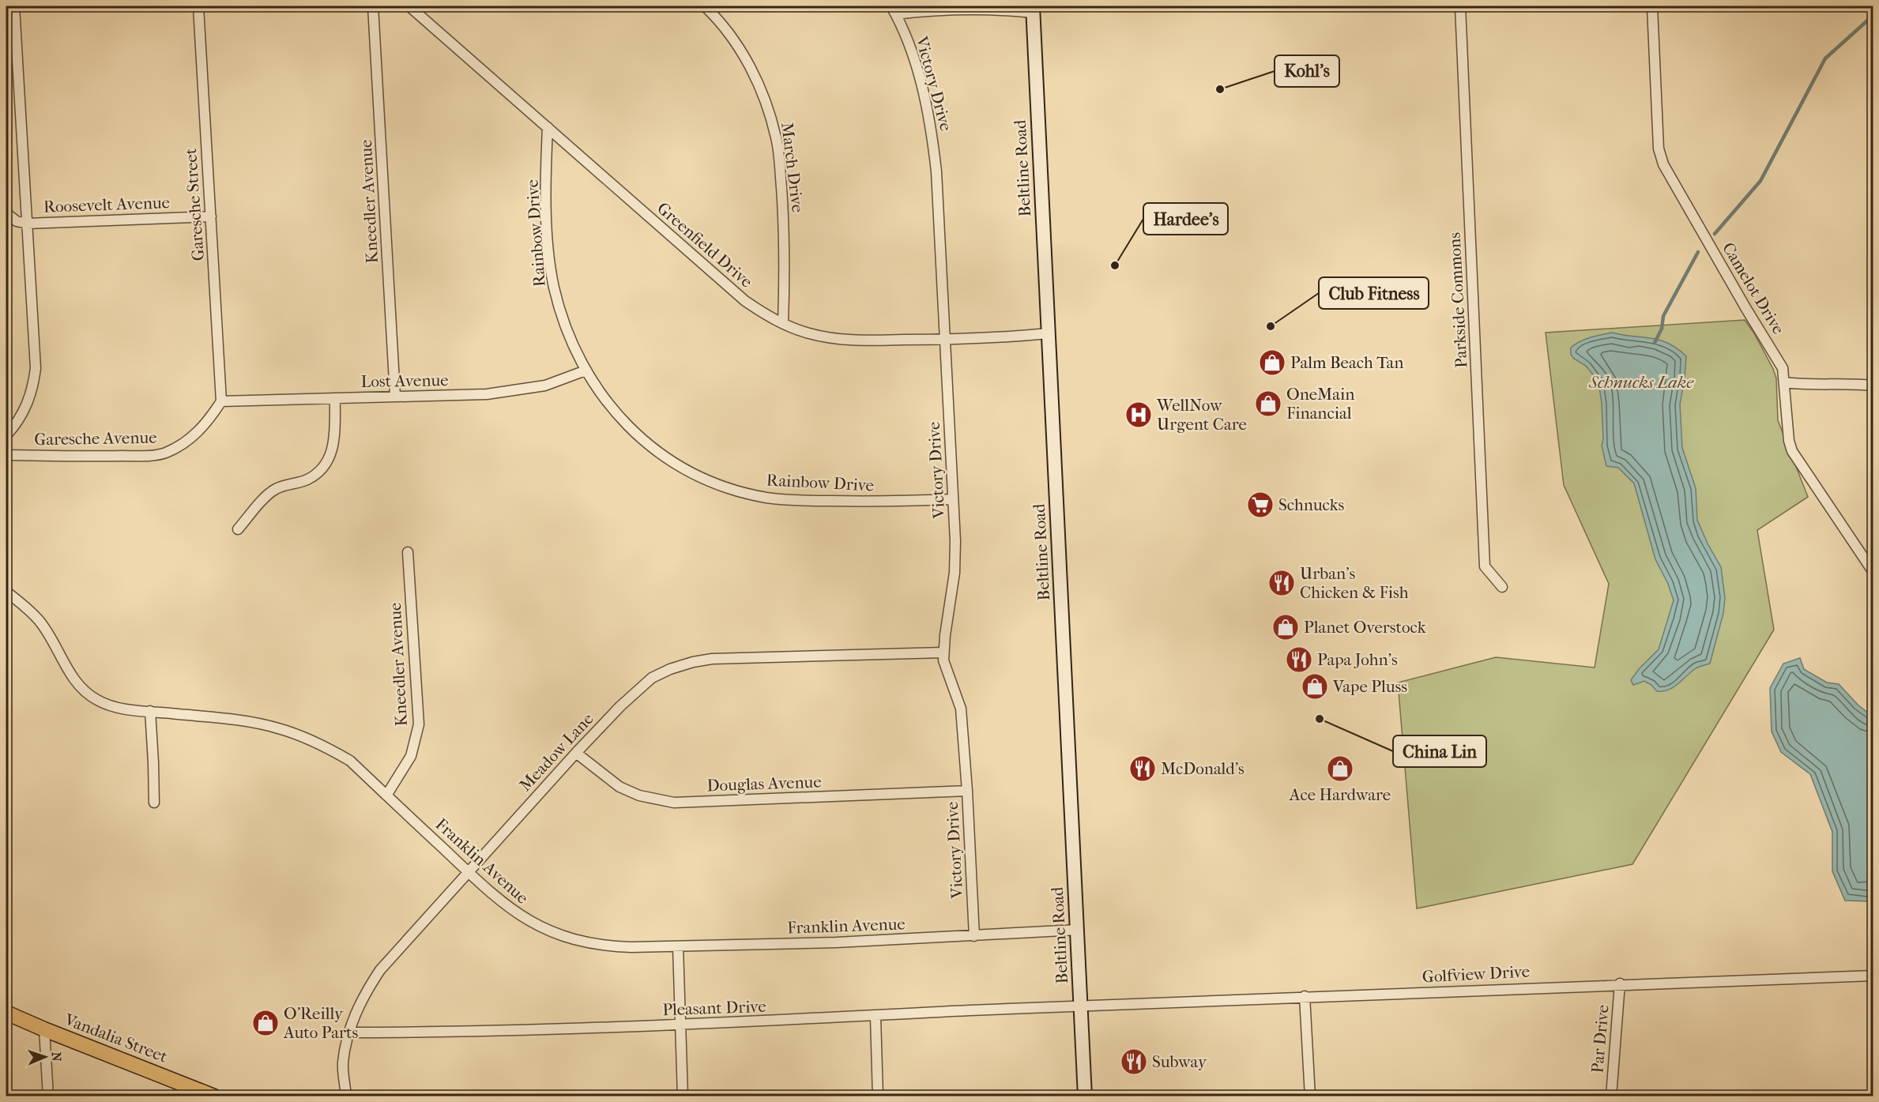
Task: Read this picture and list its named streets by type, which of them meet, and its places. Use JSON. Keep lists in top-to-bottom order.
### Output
{
  "streets": {
    "main road": ["Beltline Road", "Vandalia Street"],
    "street": [
      "Victory Drive",
      "March Drive",
      "Kneedler Avenue",
      "Roosevelt Avenue",
      "Garesche Street",
      "Rainbow Drive",
      "Greenfield Drive",
      "Camelot Drive",
      "Parkside Commons",
      "Lost Avenue",
      "Garesche Avenue",
      "Meadow Lane",
      "Douglas Avenue",
      "Franklin Avenue",
      "Golfview Drive",
      "Pleasant Drive",
      "Par Drive"
    ]
  },
  "crossings": [
    ["Victory Drive", "Rainbow Drive"],
    ["Victory Drive", "Greenfield Drive"],
    ["Victory Drive", "Meadow Lane"],
    ["Victory Drive", "Douglas Avenue"],
    ["Victory Drive", "Franklin Avenue"],
    ["March Drive", "Greenfield Drive"],
    ["Beltline Road", "Greenfield Drive"],
    ["Beltline Road", "Franklin Avenue"],
    ["Beltline Road", "Golfview Drive"],
    ["Beltline Road", "Pleasant Drive"],
    ["Kneedler Avenue", "Lost Avenue"],
    ["Kneedler Avenue", "Franklin Avenue"],
    ["Roosevelt Avenue", "Garesche Street"],
    ["Garesche Street", "Lost Avenue"],
    ["Garesche Street", "Garesche Avenue"],
    ["Rainbow Drive", "Greenfield Drive"],
    ["Rainbow Drive", "Lost Avenue"],
    ["Lost Avenue", "Garesche Avenue"],
    ["Meadow Lane", "Douglas Avenue"],
    ["Meadow Lane", "Franklin Avenue"],
    ["Meadow Lane", "Pleasant Drive"],
    ["Golfview Drive", "Pleasant Drive"],
    ["Golfview Drive", "Par Drive"]
  ],
  "water": ["Schnucks Lake"],
  "places": {
    "other": [
      "Kohl's",
      "Hardee's",
      "Club Fitness",
      "China Lin"
    ],
    "shop": [
      "Palm Beach Tan",
      "OneMain Financial",
      "Planet Overstock",
      "Vape Pluss",
      "Ace Hardware",
      "O'Reilly Auto Parts"
    ],
    "hospital": ["WellNow Urgent Care"],
    "supermarket": ["Schnucks"],
    "restaurant": [
      "Urban's Chicken & Fish",
      "Papa John's",
      "McDonald's",
      "Subway"
    ]
  },
  "north": "right"
}
